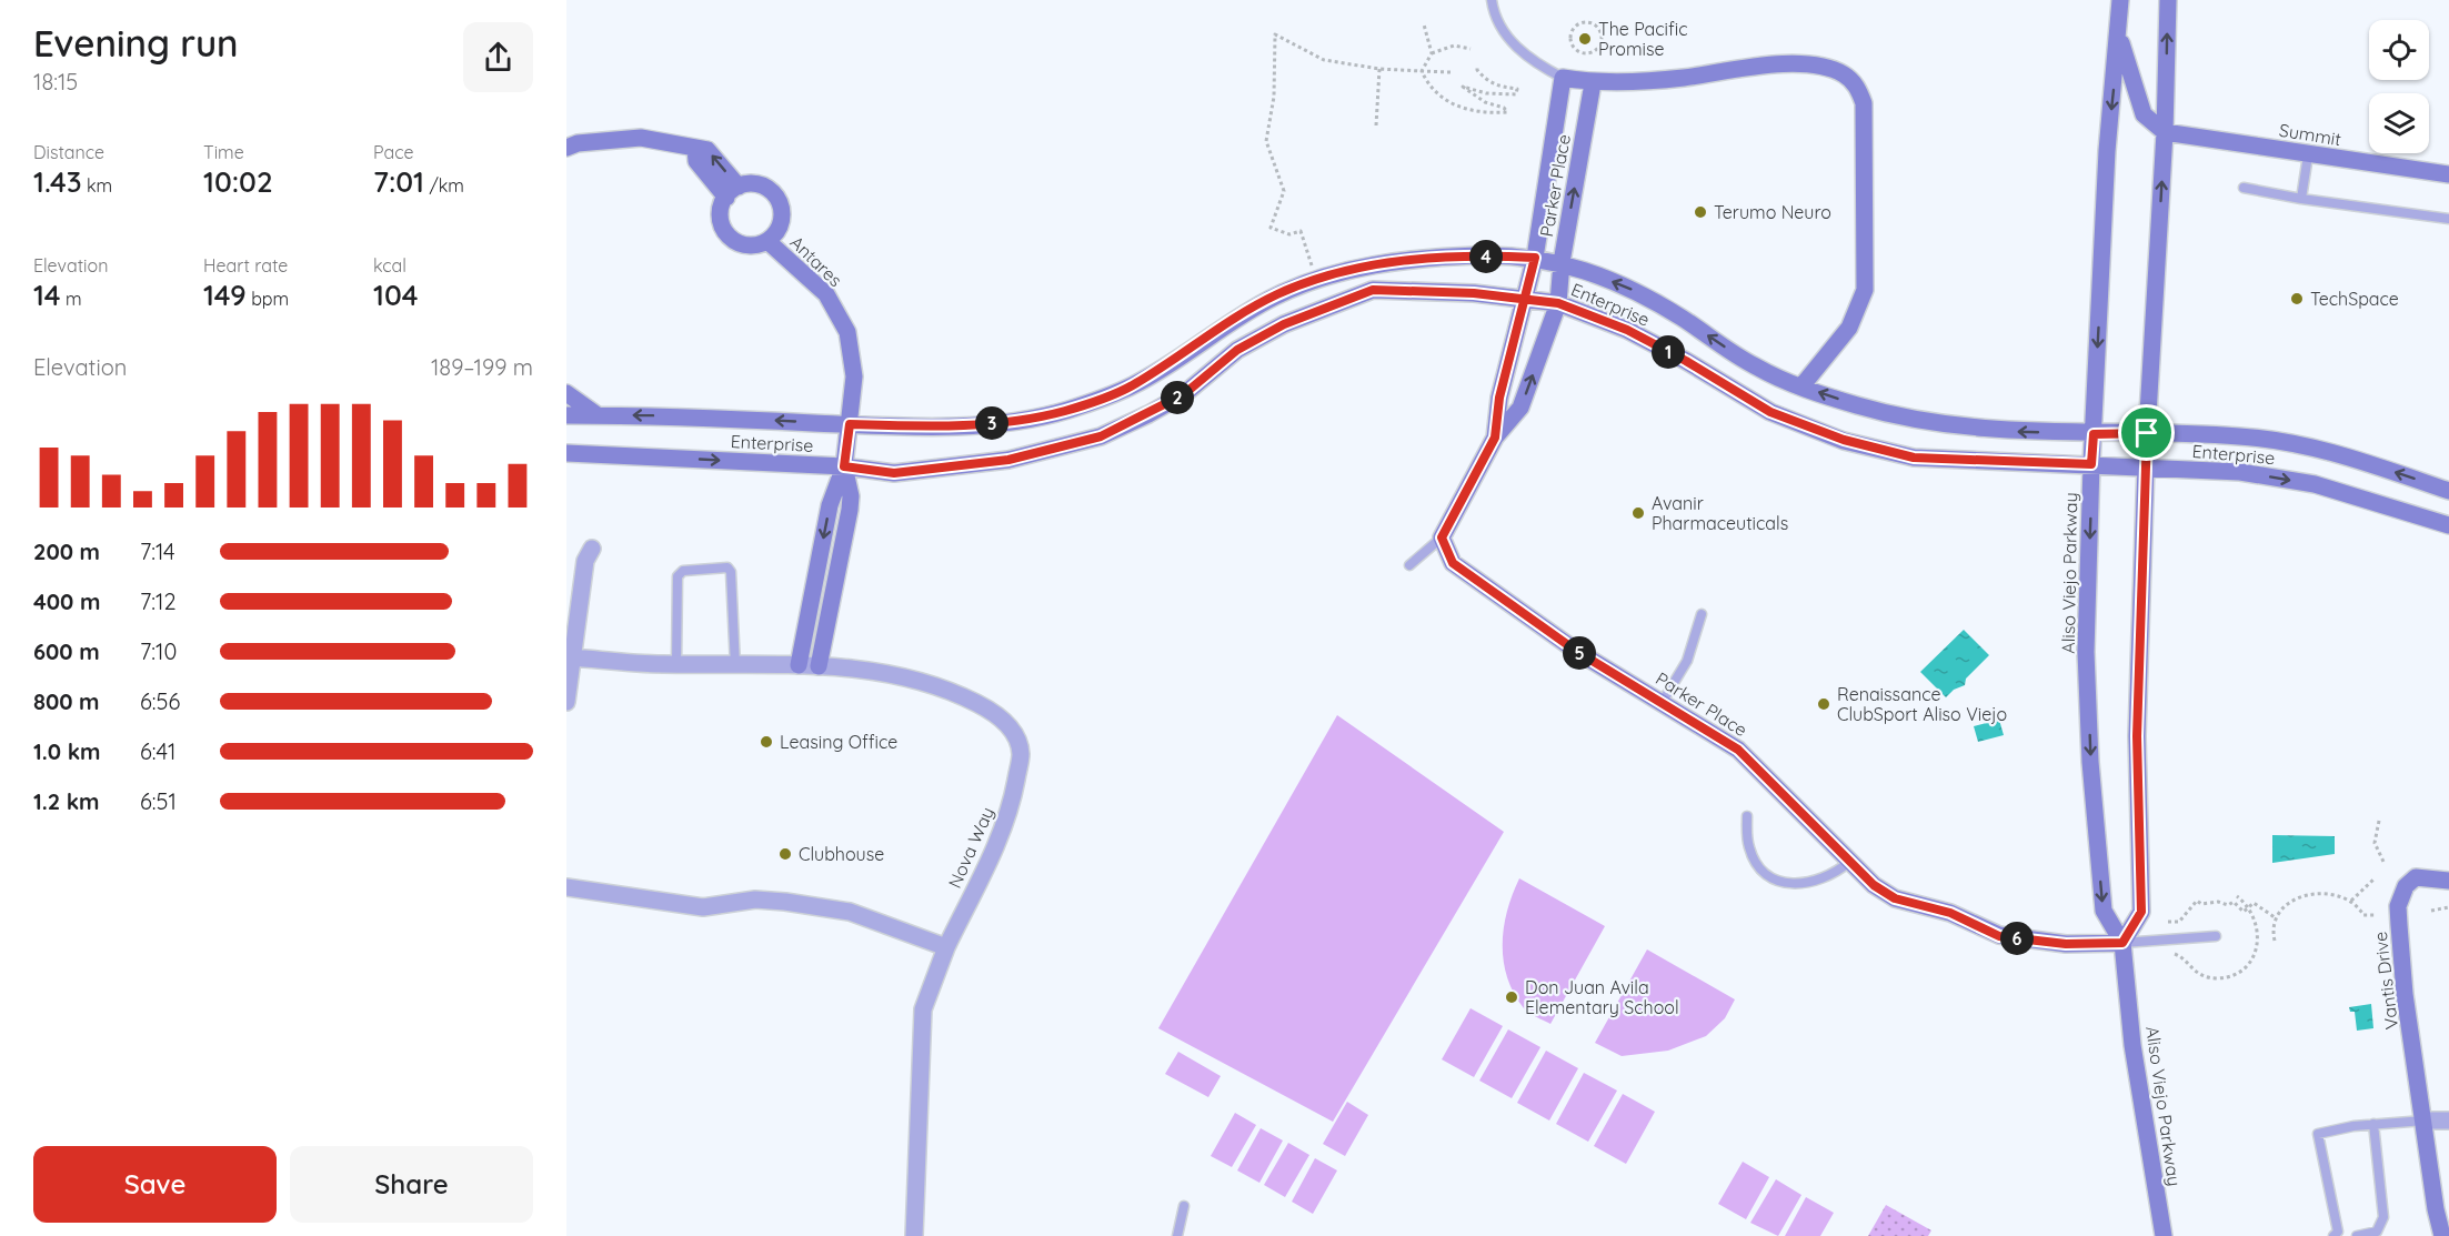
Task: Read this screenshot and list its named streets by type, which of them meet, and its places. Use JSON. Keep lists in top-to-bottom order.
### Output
{
  "streets": {
    "main road": [
      "Summit",
      "Parker Place",
      "Antares",
      "Enterprise",
      "Aliso Viejo Parkway",
      "Vantis Drive"
    ],
    "street": ["Nova Way"]
  },
  "crossings": [
    ["Parker Place", "Enterprise"],
    ["Parker Place", "Aliso Viejo Parkway"],
    ["Antares", "Enterprise"],
    ["Enterprise", "Aliso Viejo Parkway"]
  ],
  "places": [
    "The Pacific Promise",
    "Terumo Neuro",
    "TechSpace",
    "Avanir Pharmaceuticals",
    "Renaissance ClubSport Aliso Viejo",
    "Leasing Office",
    "Clubhouse",
    "Don Juan Avila Elementary School"
  ],
  "page": {
    "heading": ["Evening run", "18:15"],
    "stats": [
      ["Distance", "1.43 km"],
      ["Time", "10:02"],
      ["Pace", "7:01 /km"],
      ["Elevation", "14 m"],
      ["Heart rate", "149 bpm"],
      ["kcal", "104"]
    ],
    "pins": [
      "4",
      "1",
      "2",
      "3",
      "5",
      "6"
    ],
    "chart": ["Elevation", "189–199 m"],
    "list": [
      {
        "name": "200 m",
        "note": "7:14"
      },
      {
        "name": "400 m",
        "note": "7:12"
      },
      {
        "name": "600 m",
        "note": "7:10"
      },
      {
        "name": "800 m",
        "note": "6:56"
      },
      {
        "name": "1.0 km",
        "note": "6:41"
      },
      {
        "name": "1.2 km",
        "note": "6:51"
      }
    ],
    "buttons": ["Save", "Share"]
  }
}
